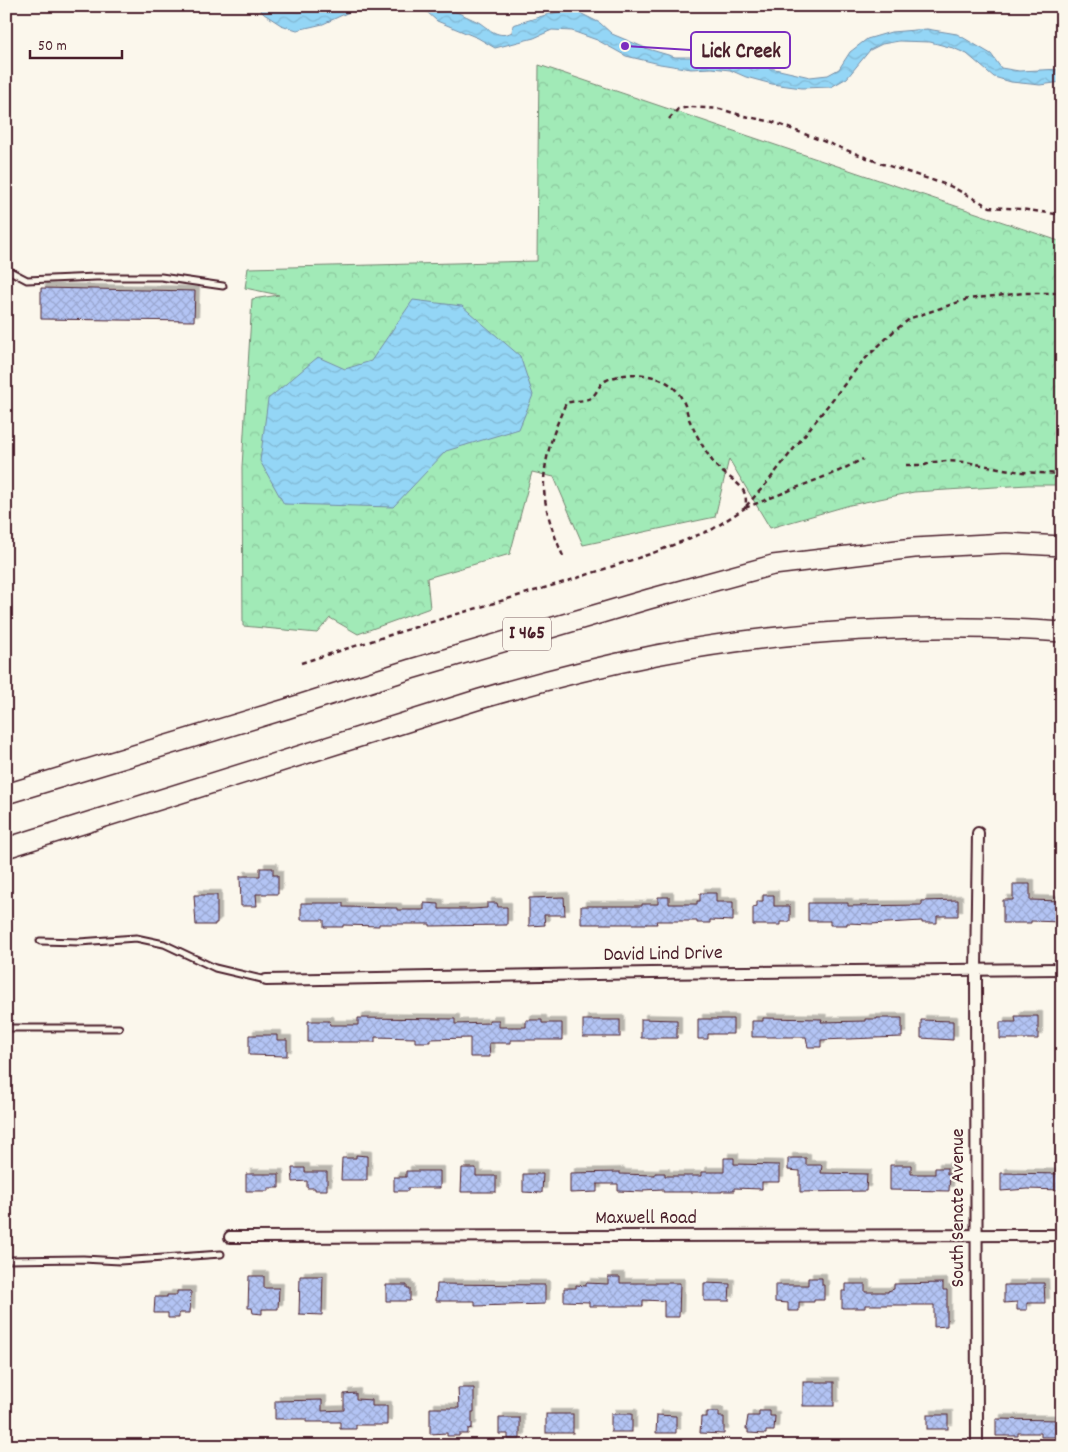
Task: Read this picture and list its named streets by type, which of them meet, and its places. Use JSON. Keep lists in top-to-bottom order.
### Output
{
  "streets": {
    "highway": ["I 465"],
    "street": ["David Lind Drive", "South Senate Avenue", "Maxwell Road"]
  },
  "crossings": [
    ["David Lind Drive", "South Senate Avenue"],
    ["South Senate Avenue", "Maxwell Road"]
  ],
  "places": ["Lick Creek"],
  "scale_bar": "50 m"
}
